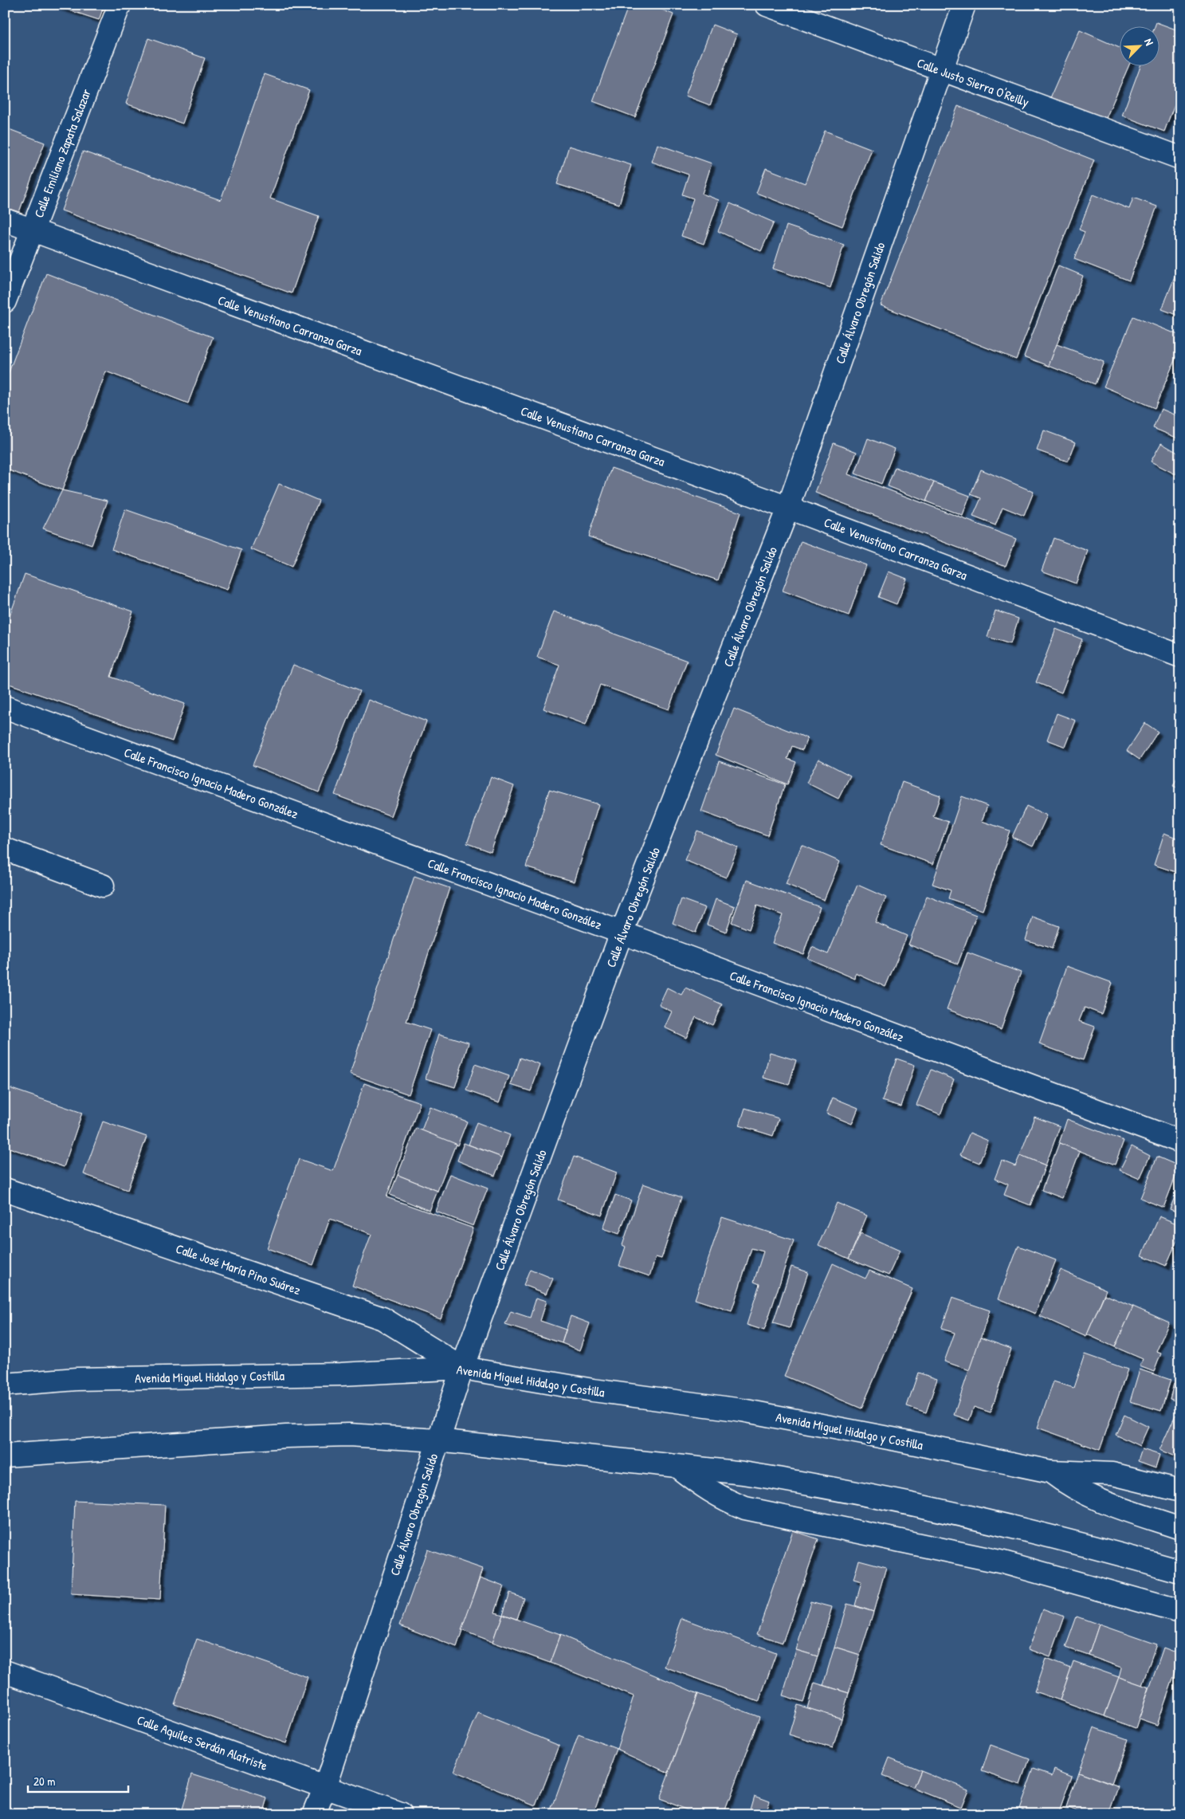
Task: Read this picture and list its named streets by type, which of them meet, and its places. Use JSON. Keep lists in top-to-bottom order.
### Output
{
  "streets": {
    "street": [
      "Calle Justo Sierra O'Reilly",
      "Calle Emiliano Zapata Salazar",
      "Calle Álvaro Obregón Salido",
      "Calle Venustiano Carranza Garza",
      "Calle Francisco Ignacio Madero González",
      "Calle José María Pino Suárez",
      "Avenida Miguel Hidalgo y Costilla",
      "Calle Aquiles Serdán Alatriste"
    ]
  },
  "crossings": [
    ["Calle Justo Sierra O'Reilly", "Calle Álvaro Obregón Salido"],
    ["Calle Emiliano Zapata Salazar", "Calle Venustiano Carranza Garza"],
    ["Calle Álvaro Obregón Salido", "Calle Venustiano Carranza Garza"],
    ["Calle Álvaro Obregón Salido", "Calle Francisco Ignacio Madero González"],
    ["Calle Álvaro Obregón Salido", "Calle José María Pino Suárez"],
    ["Calle Álvaro Obregón Salido", "Avenida Miguel Hidalgo y Costilla"],
    ["Calle Álvaro Obregón Salido", "Calle Aquiles Serdán Alatriste"],
    ["Calle José María Pino Suárez", "Avenida Miguel Hidalgo y Costilla"]
  ],
  "scale_bar": "20 m",
  "north": "top right"
}
